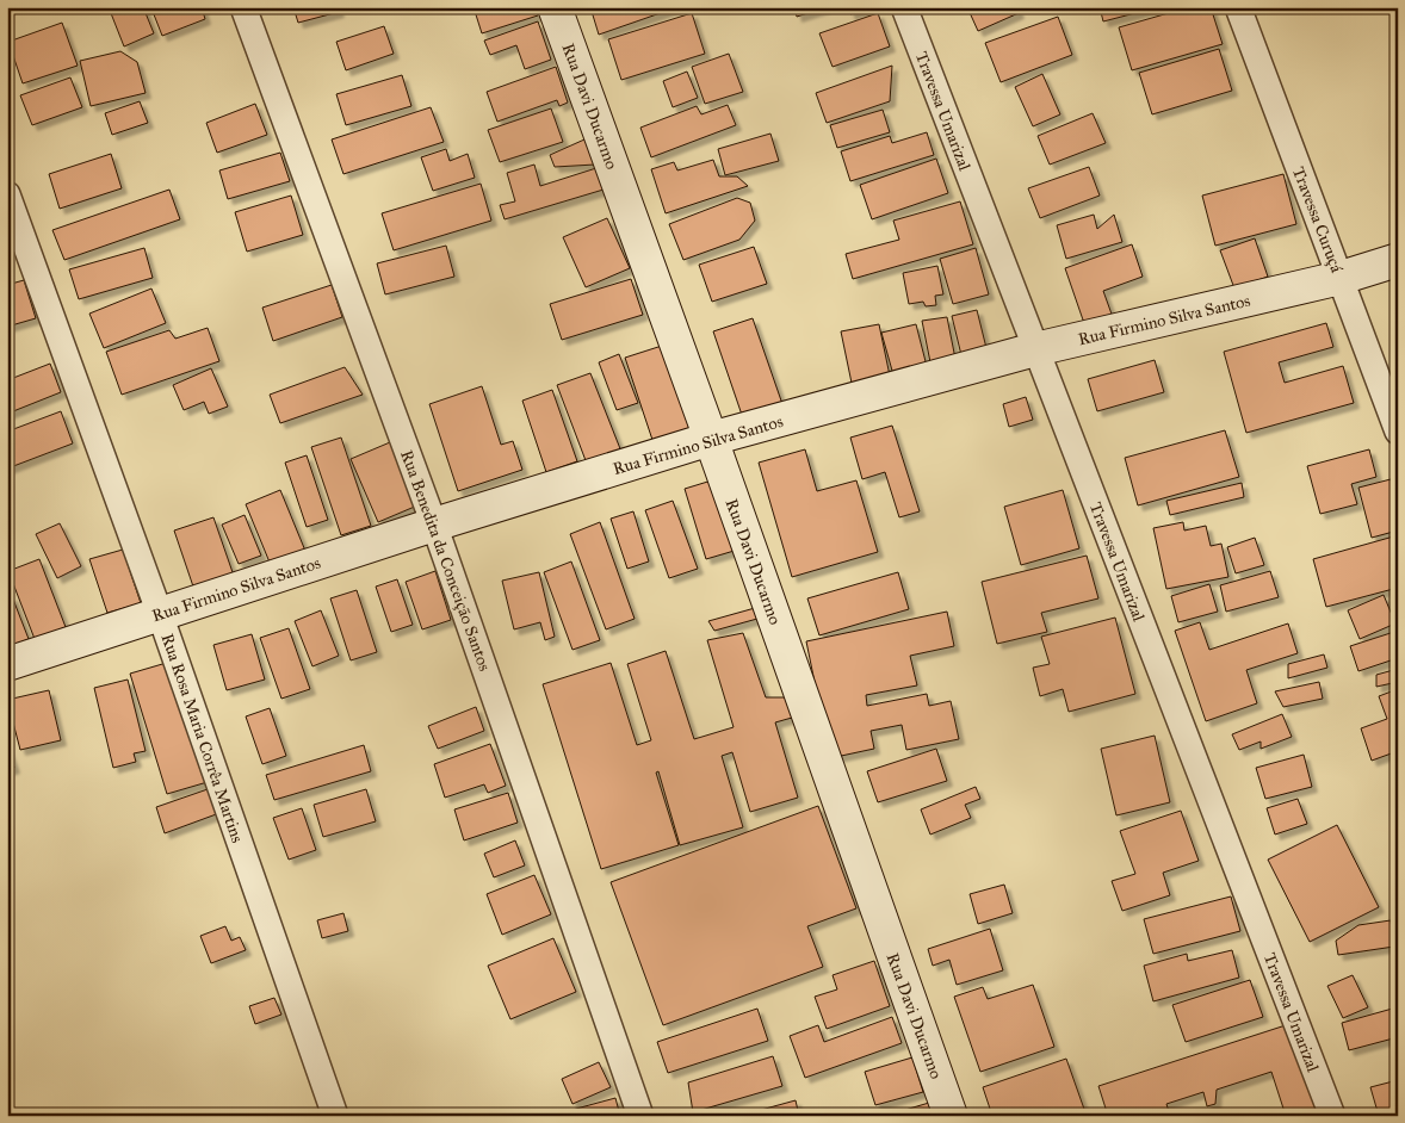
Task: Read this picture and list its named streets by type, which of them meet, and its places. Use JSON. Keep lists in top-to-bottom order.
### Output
{
  "streets": {
    "street": [
      "Rua Davi Ducarmo",
      "Travessa Umarizal",
      "Travessa Curuçá",
      "Rua Firmino Silva Santos",
      "Rua Benedita da Conceição Santos",
      "Rua Rosa Maria Corrêa Martins"
    ]
  },
  "crossings": [
    ["Rua Davi Ducarmo", "Rua Firmino Silva Santos"],
    ["Travessa Umarizal", "Rua Firmino Silva Santos"],
    ["Travessa Curuçá", "Rua Firmino Silva Santos"],
    ["Rua Firmino Silva Santos", "Rua Benedita da Conceição Santos"],
    ["Rua Firmino Silva Santos", "Rua Rosa Maria Corrêa Martins"]
  ]
}
